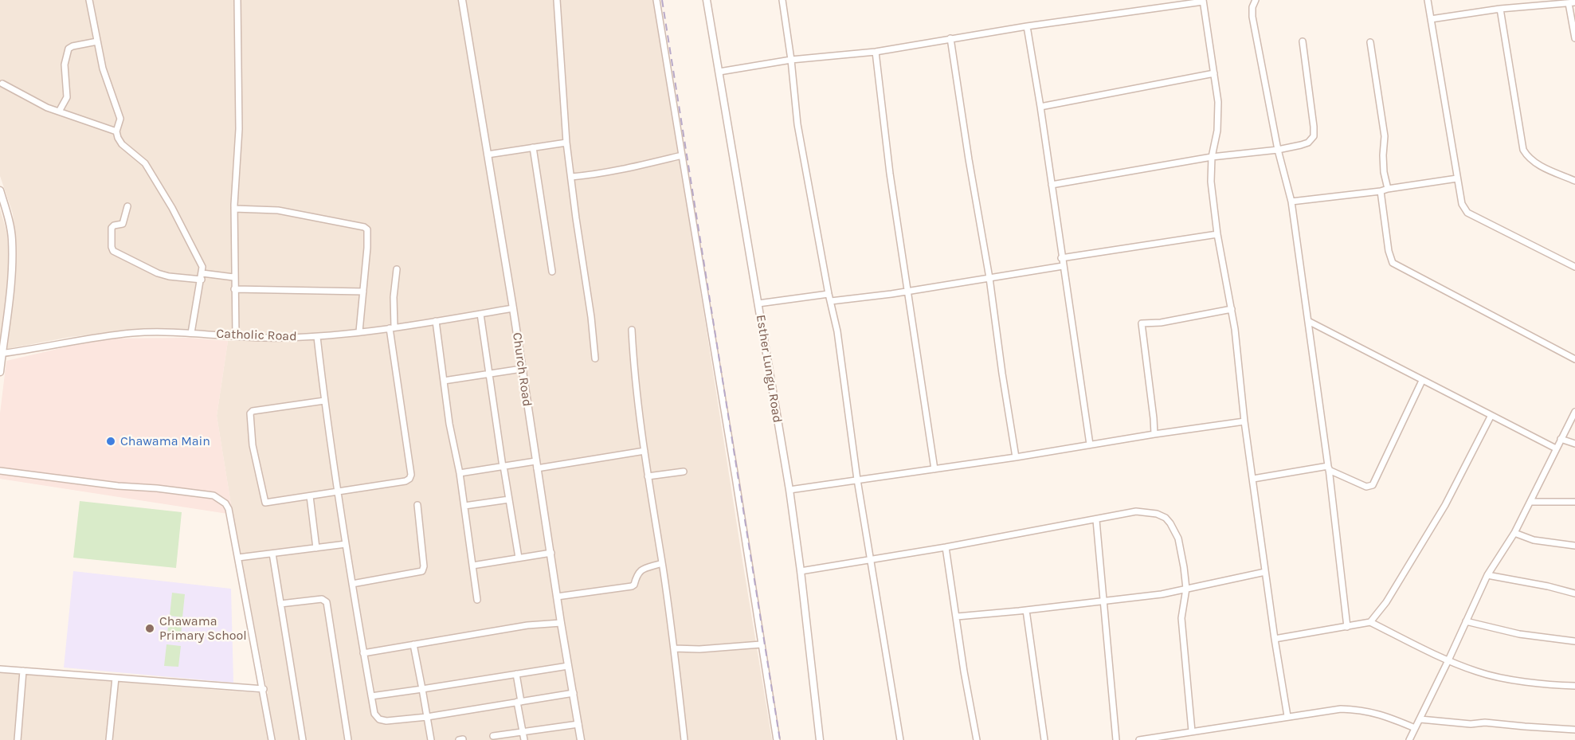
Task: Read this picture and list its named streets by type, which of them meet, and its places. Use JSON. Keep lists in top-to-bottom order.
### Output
{
  "streets": {
    "street": ["Catholic Road", "Esther Lungu Road", "Church Road"]
  },
  "crossings": [
    ["Catholic Road", "Church Road"]
  ],
  "places": ["Chawama Main", "Chawama Primary School"]
}
